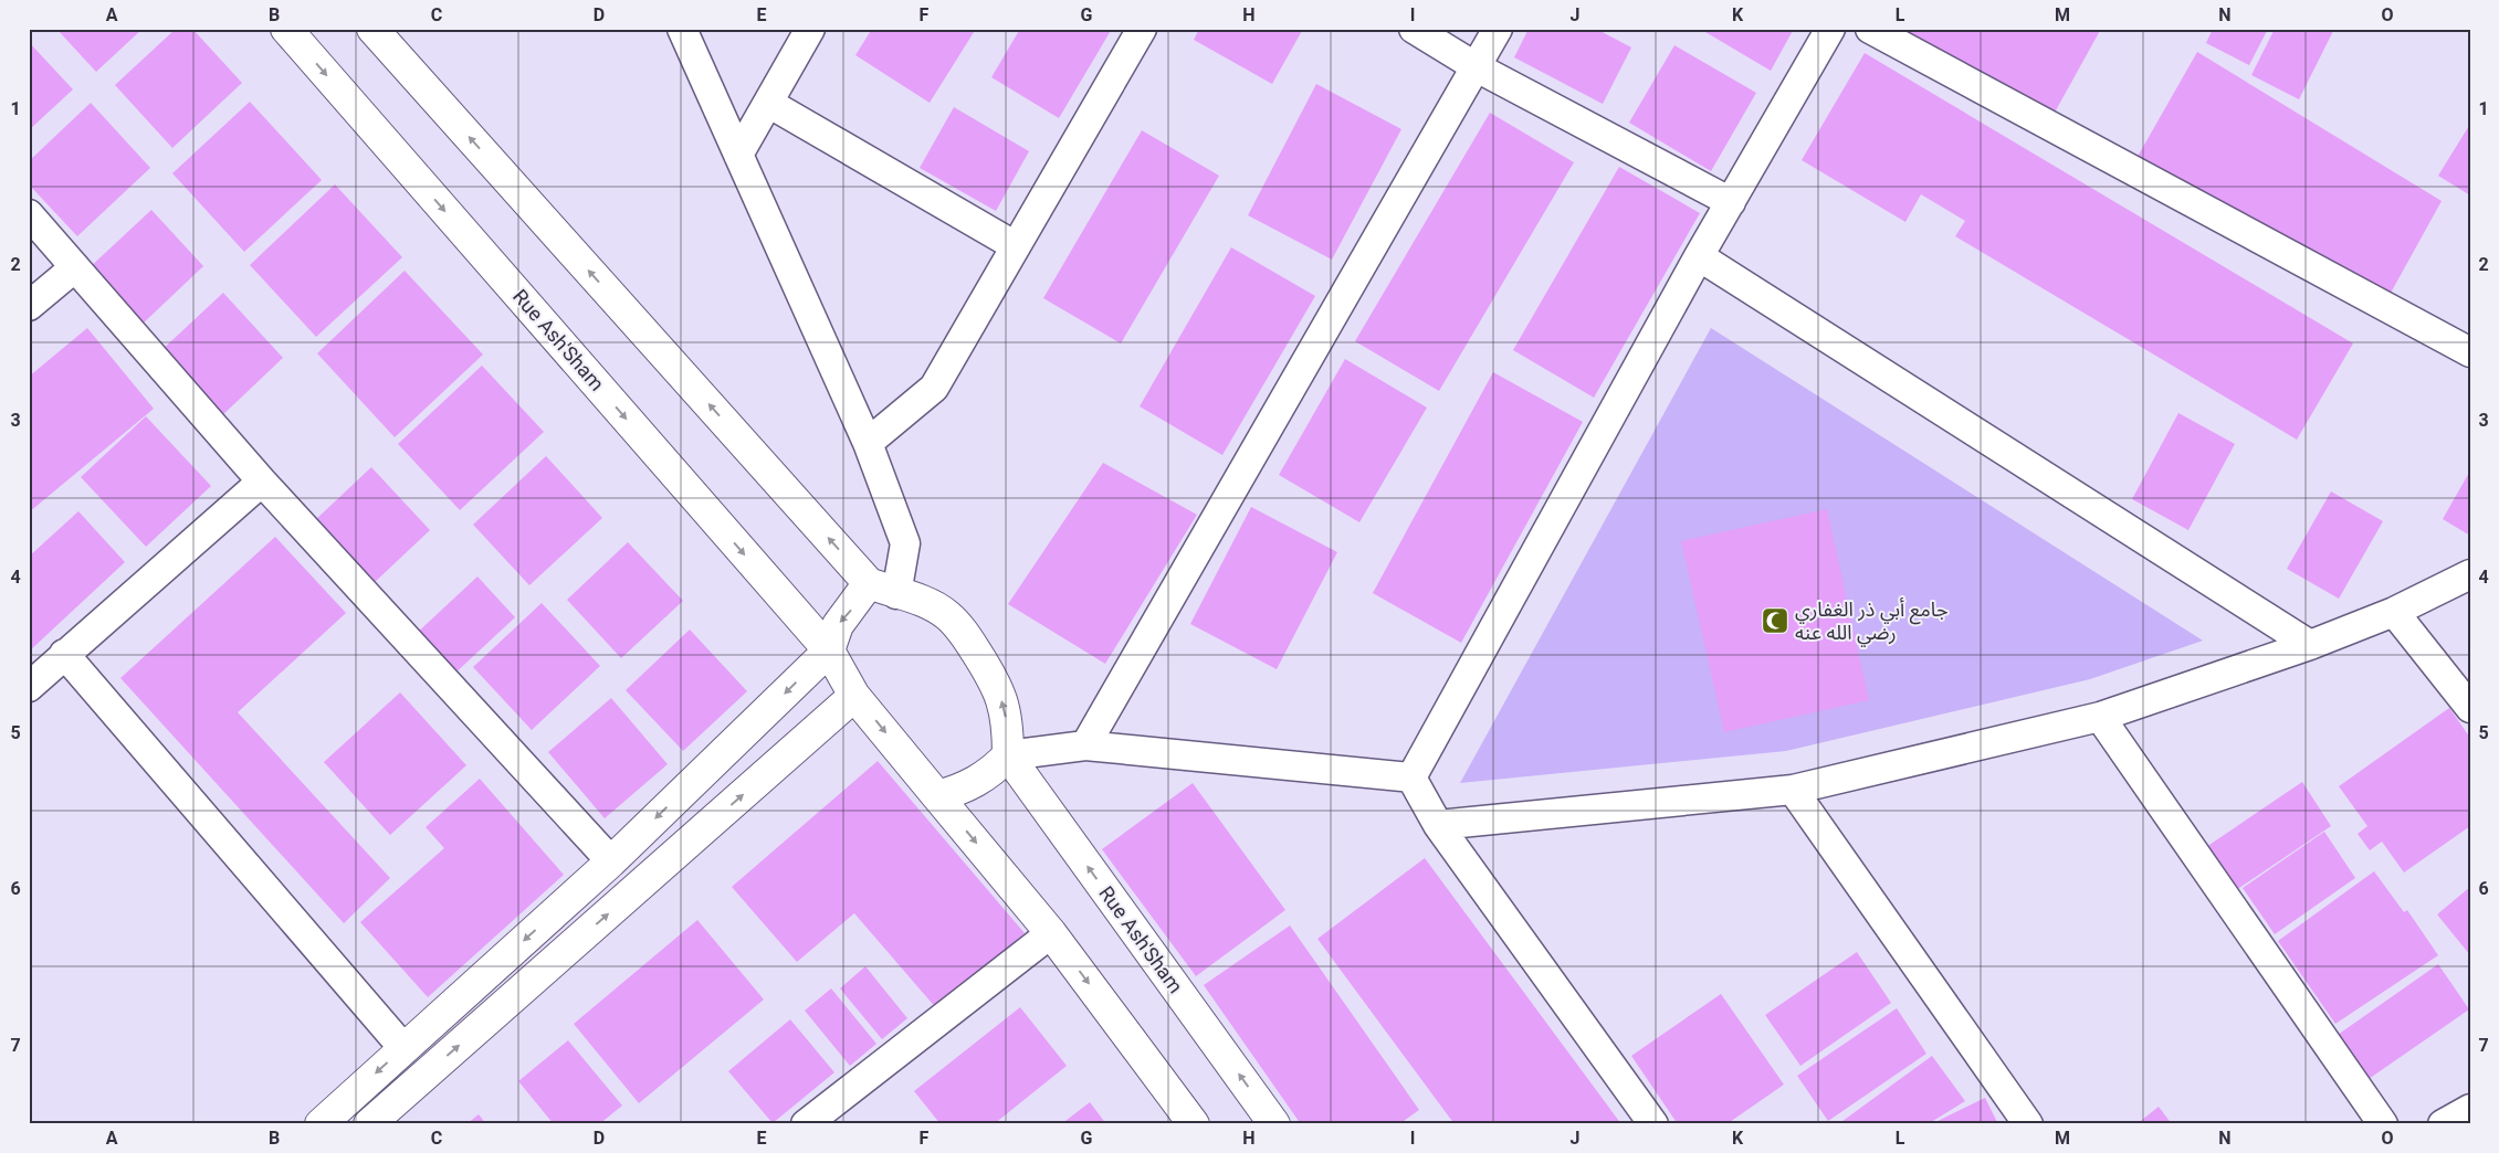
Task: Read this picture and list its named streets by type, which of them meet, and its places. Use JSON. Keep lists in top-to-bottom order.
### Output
{
  "streets": {
    "main road": ["Rue Ash'Sham"]
  },
  "places": {
    "mosque": ["جامع أبي ذر الغفاري رضي الله عنه"]
  },
  "grid": {
    "columns": [
      "A",
      "B",
      "C",
      "D",
      "E",
      "F",
      "G",
      "H",
      "I",
      "J",
      "K",
      "L",
      "M",
      "N",
      "O"
    ],
    "rows": [
      "1",
      "2",
      "3",
      "4",
      "5",
      "6",
      "7"
    ]
  }
}
